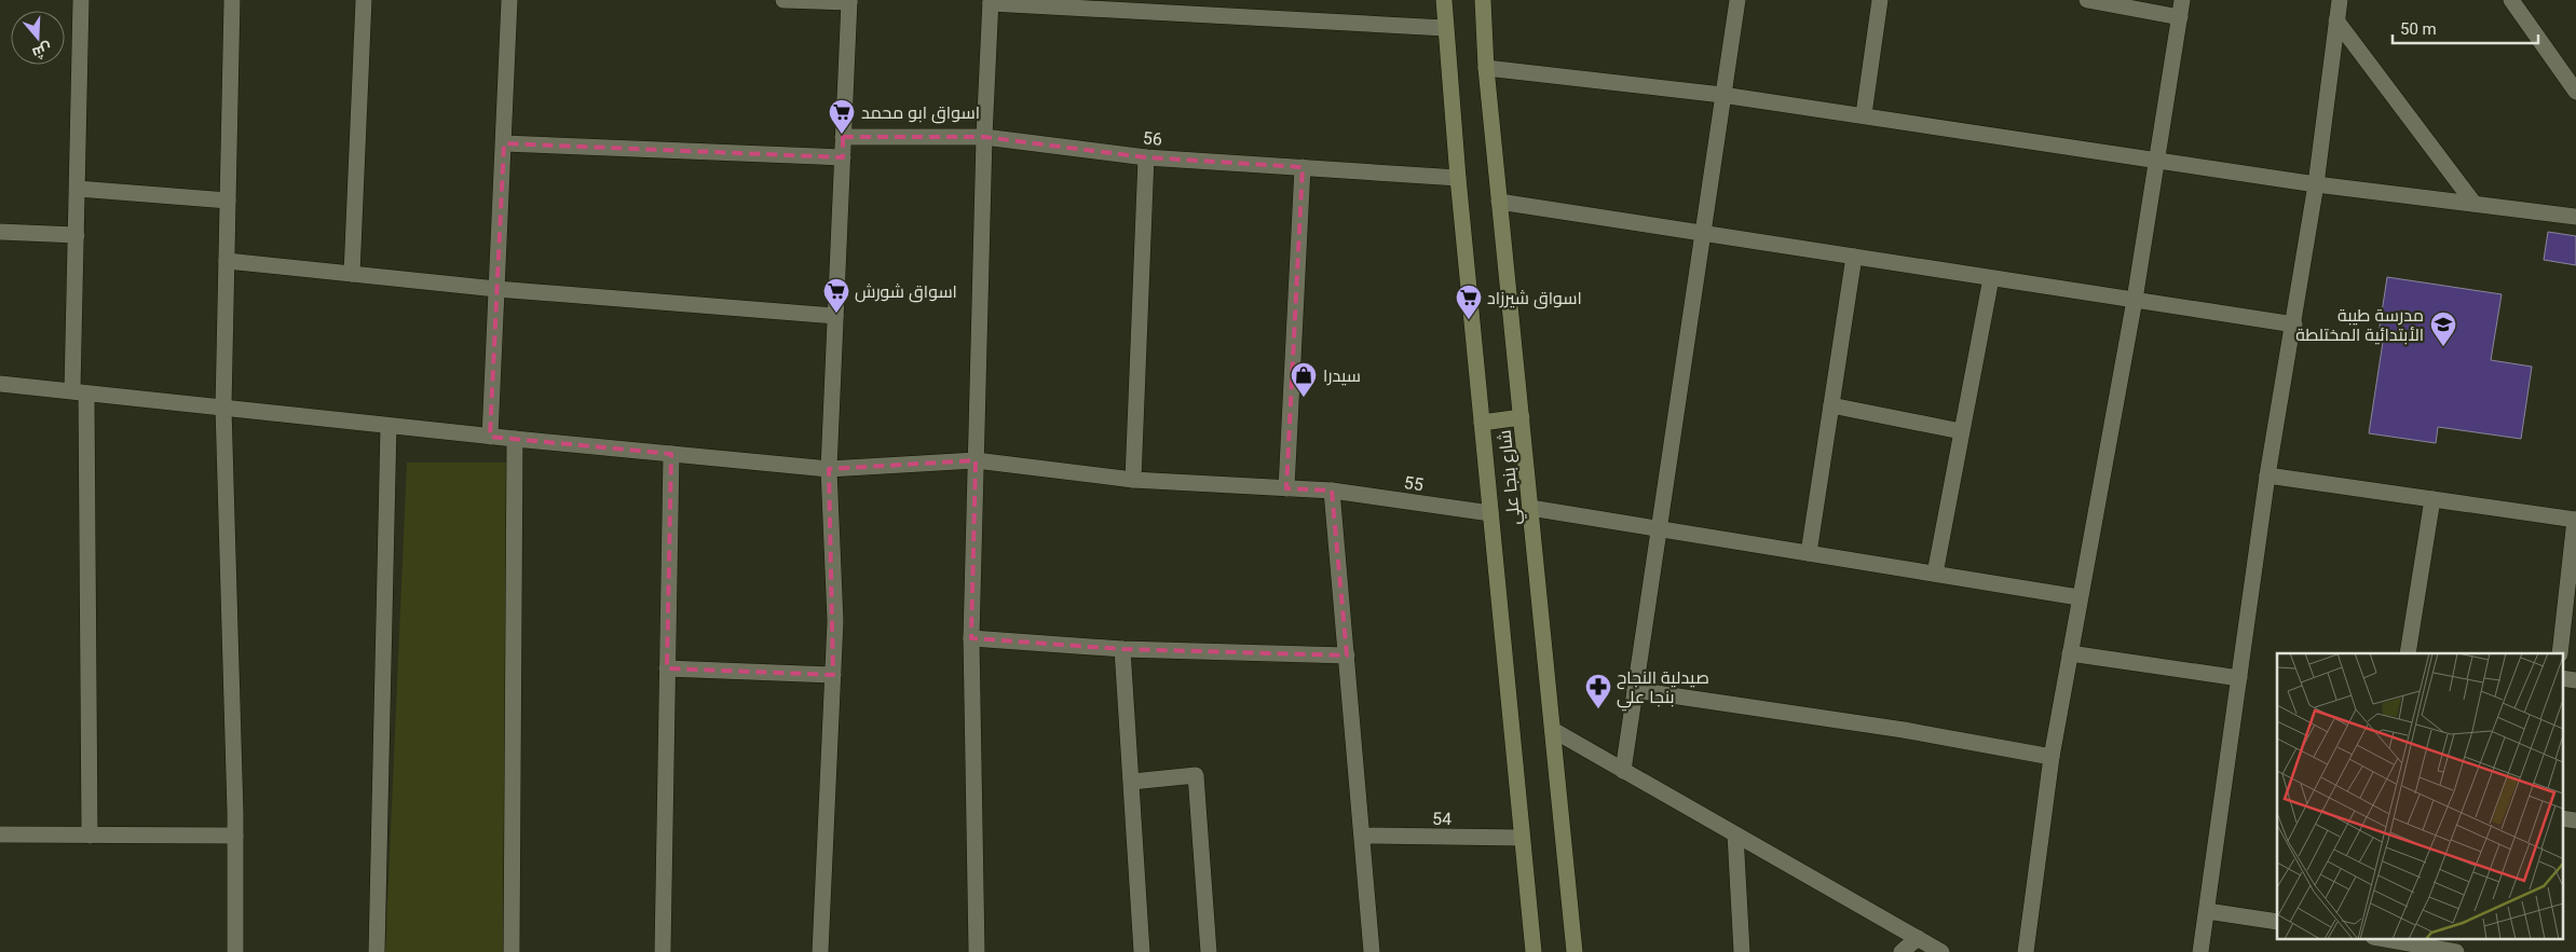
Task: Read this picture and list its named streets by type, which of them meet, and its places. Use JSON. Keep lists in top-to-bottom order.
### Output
{
  "streets": {
    "main road": ["شارع بنجا علي"],
    "street": ["56", "55", "54"]
  },
  "crossings": [
    ["56", "شارع بنجا علي"],
    ["شارع بنجا علي", "55"],
    ["شارع بنجا علي", "54"]
  ],
  "places": {
    "supermarket": ["اسواق ابو محمد", "اسواق شورش", "اسواق شيرزاد"],
    "school or university": ["مدرسة طيبة الأبتدائية المختلطة"],
    "shop": ["سيدرا"],
    "pharmacy": ["صيدلية النجاح بنجا علي"]
  },
  "scale_bar": "50 m",
  "north": "bottom"
}
